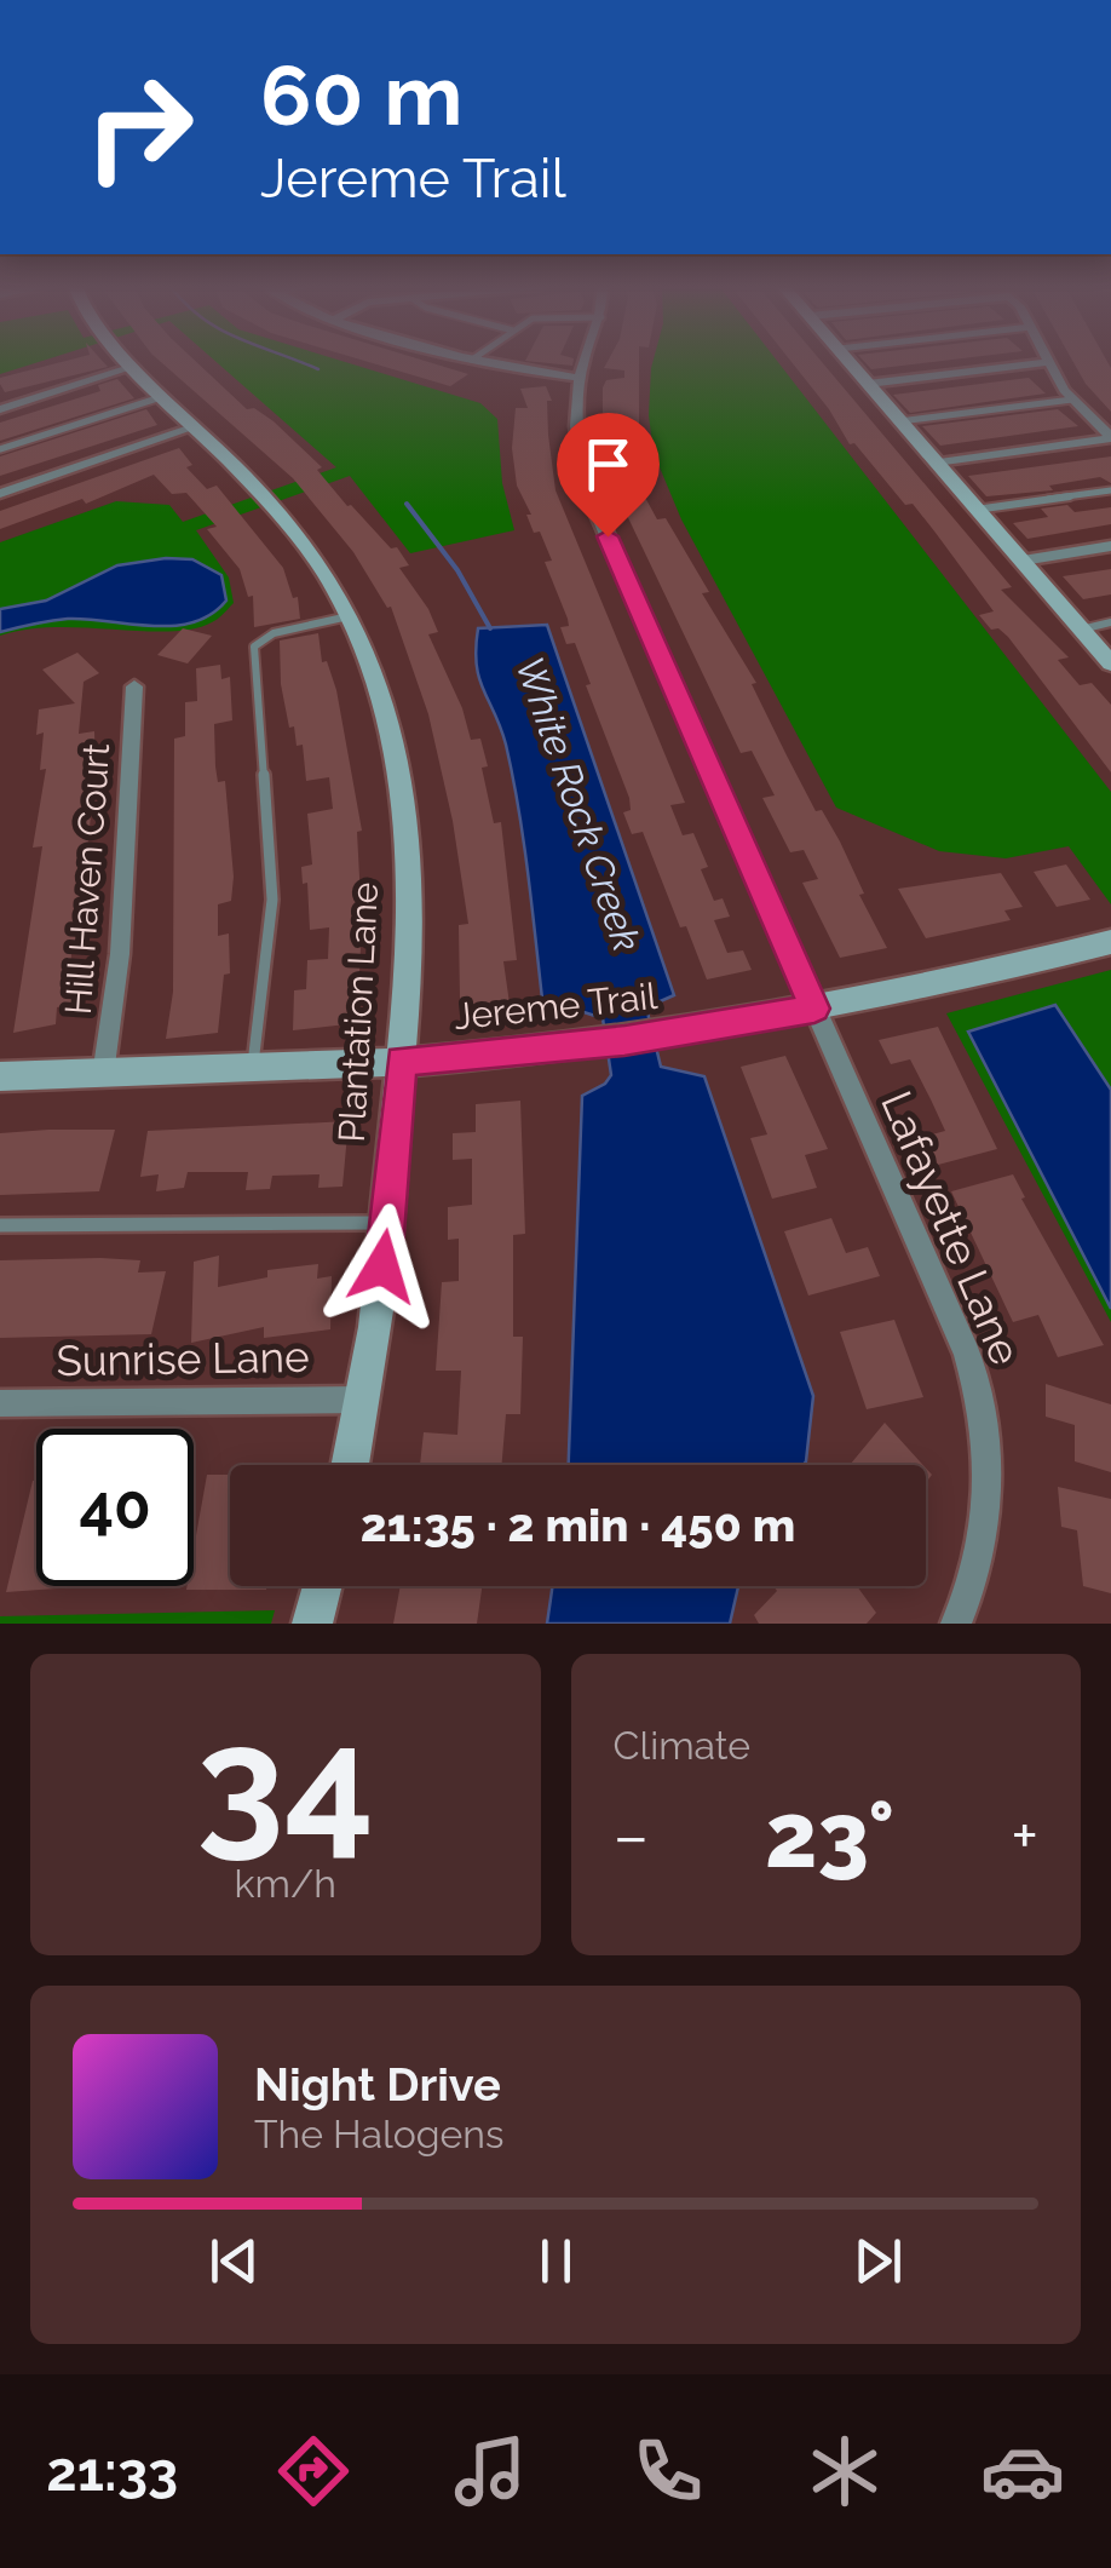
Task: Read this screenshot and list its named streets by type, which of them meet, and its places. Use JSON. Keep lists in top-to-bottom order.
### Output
{
  "streets": {
    "street": [
      "Hill Haven Court",
      "Jereme Trail",
      "Plantation Lane",
      "Lafayette Lane",
      "Sunrise Lane"
    ]
  },
  "crossings": [
    ["Hill Haven Court", "Jereme Trail"],
    ["Jereme Trail", "Plantation Lane"],
    ["Jereme Trail", "Lafayette Lane"],
    ["Plantation Lane", "Sunrise Lane"]
  ],
  "water": ["White Rock Creek"],
  "page": {
    "turn": ["60 m", "Jereme Trail"],
    "limit": "40",
    "trip": "21:35 · 2 min · 450 m",
    "tile": [
      ["34", "km/h"],
      "Climate"
    ],
    "heat": ["−", "23°", "+"],
    "song": ["Night Drive", "The Halogens"],
    "tabs": "21:33"
  }
}
